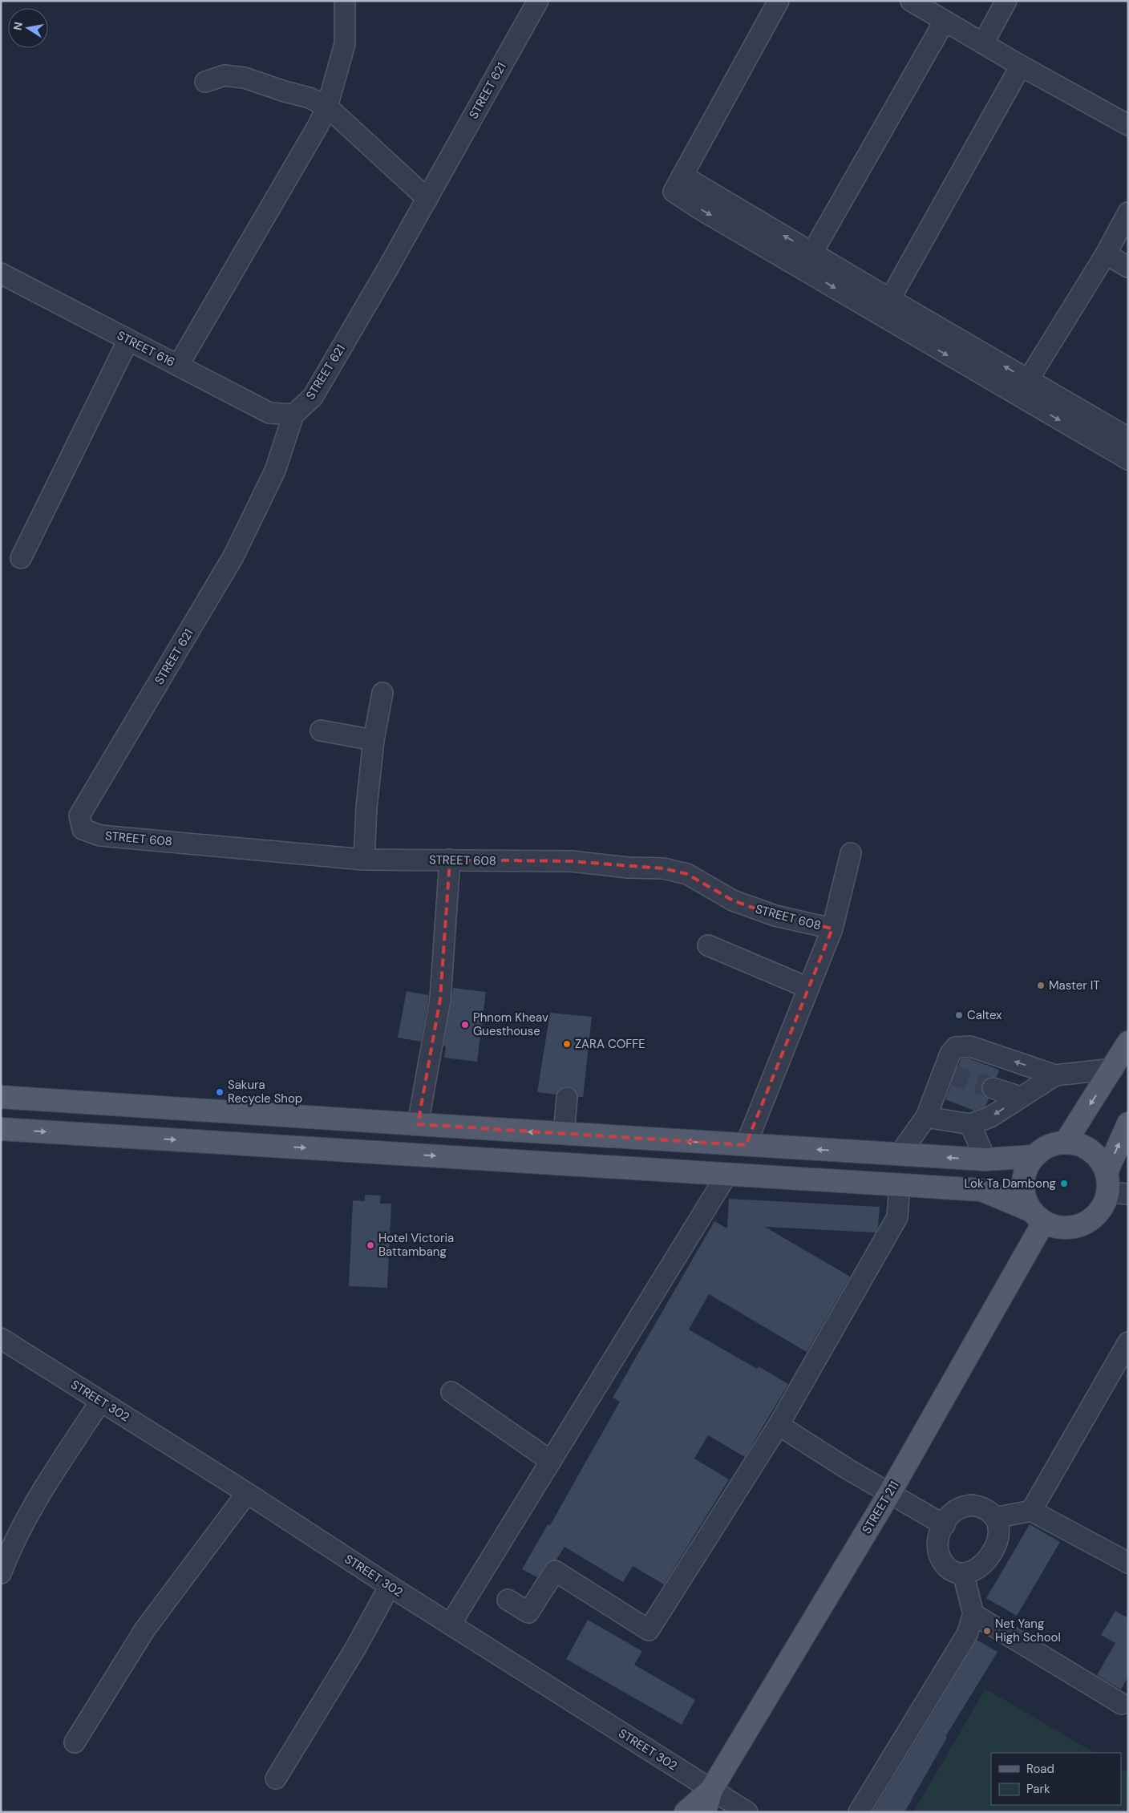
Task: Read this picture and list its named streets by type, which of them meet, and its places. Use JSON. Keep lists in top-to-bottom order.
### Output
{
  "streets": {
    "main road": ["STREET 211"],
    "street": [
      "STREET 621",
      "STREET 616",
      "STREET 608",
      "STREET 302"
    ]
  },
  "crossings": [
    ["STREET 621", "STREET 616"],
    ["STREET 621", "STREET 608"],
    ["STREET 302", "STREET 211"]
  ],
  "places": [
    "Master IT",
    "Caltex",
    "Phnom Kheav Guesthouse",
    "ZARA COFFE",
    "Sakura Recycle Shop",
    "Lok Ta Dambong",
    "Hotel Victoria Battambang",
    "Net Yang High School"
  ],
  "legend": ["Road", "Park"],
  "north": "left"
}
